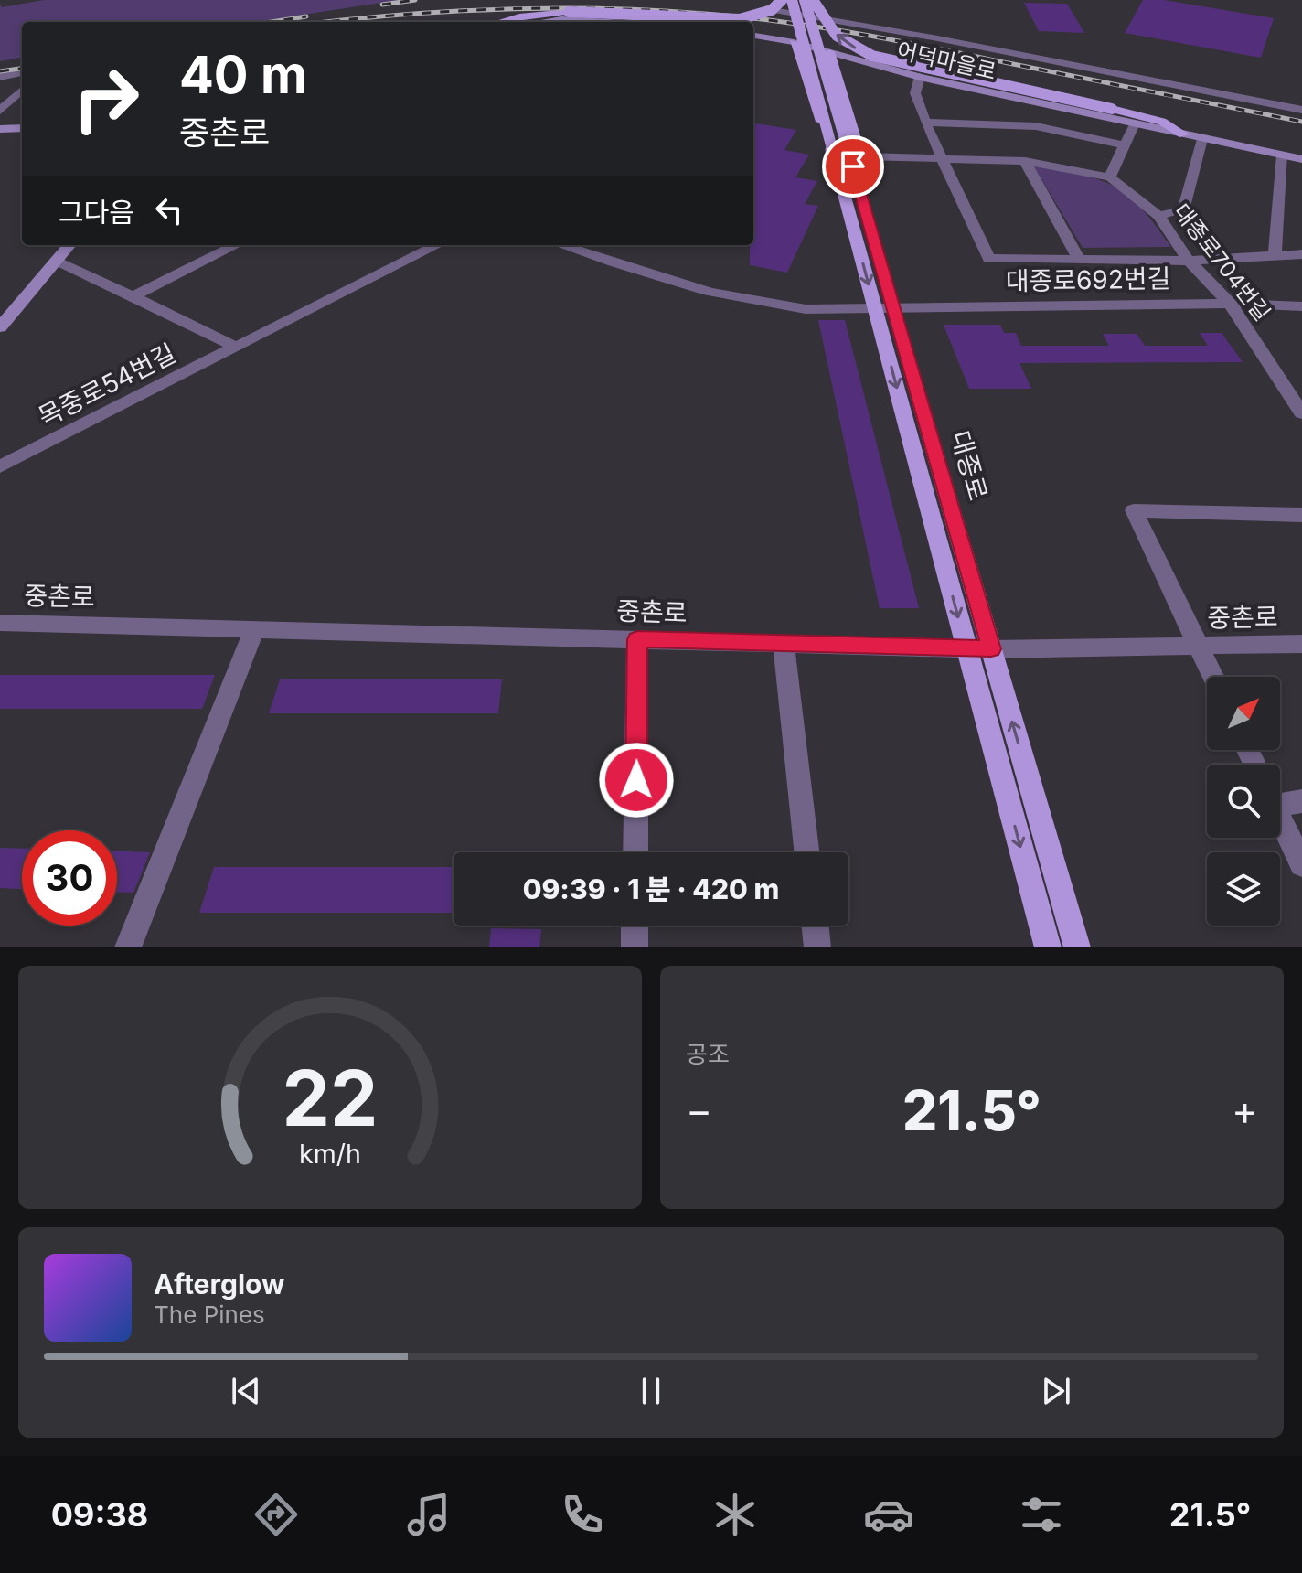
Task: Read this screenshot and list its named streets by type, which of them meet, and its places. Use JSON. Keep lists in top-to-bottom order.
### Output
{
  "streets": {
    "main road": ["어덕마을로", "대종로"],
    "street": [
      "대종로704번길",
      "대종로692번길",
      "목중로54번길",
      "중촌로"
    ]
  },
  "crossings": [
    ["대종로704번길", "대종로692번길"],
    ["대종로692번길", "대종로"],
    ["대종로", "중촌로"]
  ],
  "north": "top right",
  "page": {
    "turn": ["40 m", "중촌로"],
    "then": "그다음",
    "limit": "30",
    "trip": "09:39 · 1 분 · 420 m",
    "tile": "공조",
    "heat": ["−", "21.5°", "+"],
    "song": ["Afterglow", "The Pines"],
    "tabs": ["09:38", "21.5°"],
    "gauge": ["22", "km/h"]
  }
}
